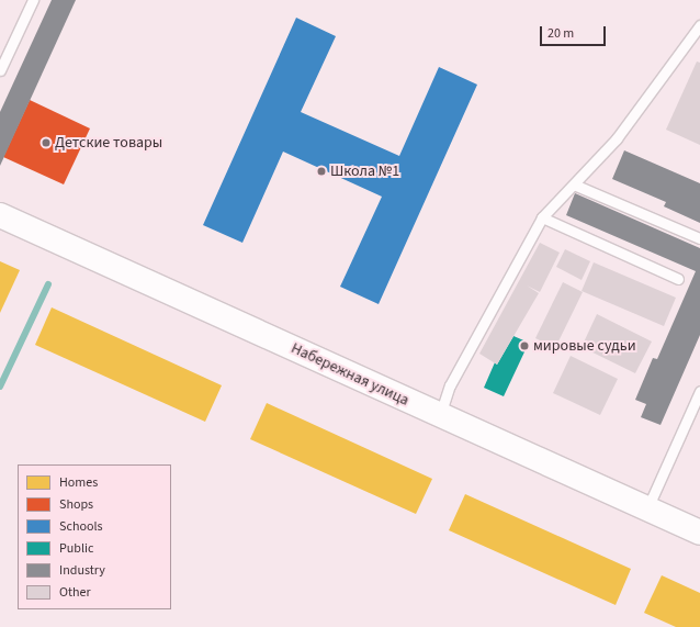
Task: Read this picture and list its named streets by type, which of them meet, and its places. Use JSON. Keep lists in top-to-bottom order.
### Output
{
  "streets": {
    "street": ["Набережная улица"]
  },
  "places": ["Детские товары", "Школа №1", "мировые судьи"],
  "legend": [
    "Homes",
    "Shops",
    "Schools",
    "Public",
    "Industry",
    "Other"
  ],
  "scale_bar": "20 m"
}
